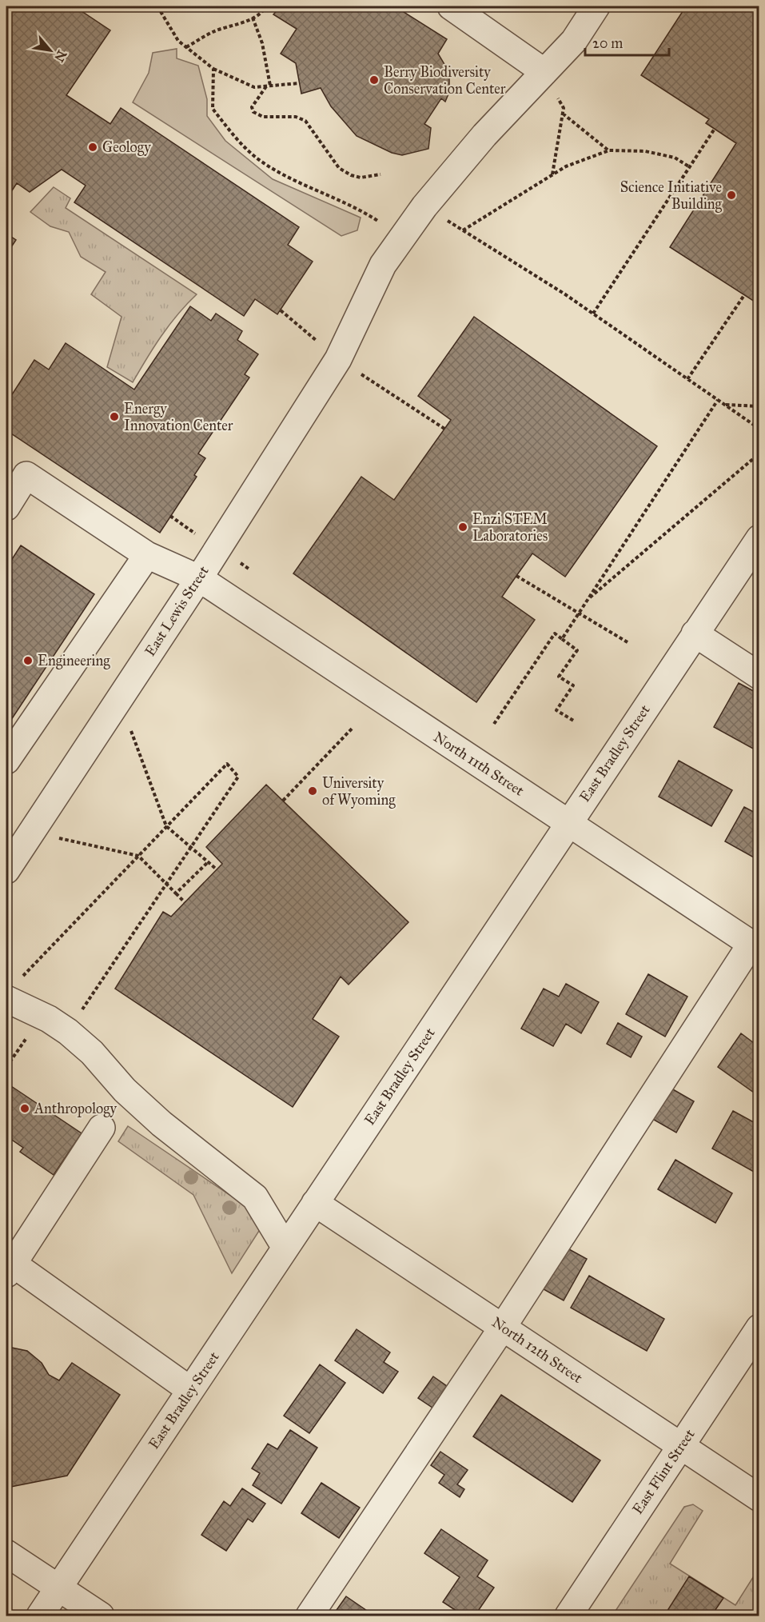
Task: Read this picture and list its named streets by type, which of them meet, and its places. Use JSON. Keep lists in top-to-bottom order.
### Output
{
  "streets": {
    "street": [
      "East Lewis Street",
      "East Bradley Street",
      "North 11th Street",
      "North 12th Street",
      "East Flint Street"
    ]
  },
  "crossings": [
    ["East Lewis Street", "North 11th Street"],
    ["East Bradley Street", "North 11th Street"],
    ["East Bradley Street", "North 12th Street"],
    ["North 12th Street", "East Flint Street"]
  ],
  "places": [
    "Berry Biodiversity Conservation Center",
    "Geology",
    "Science Initiative Building",
    "Energy Innovation Center",
    "Enzi STEM Laboratories",
    "Engineering",
    "University of Wyoming",
    "Anthropology"
  ],
  "scale_bar": "20 m",
  "north": "bottom right"
}
